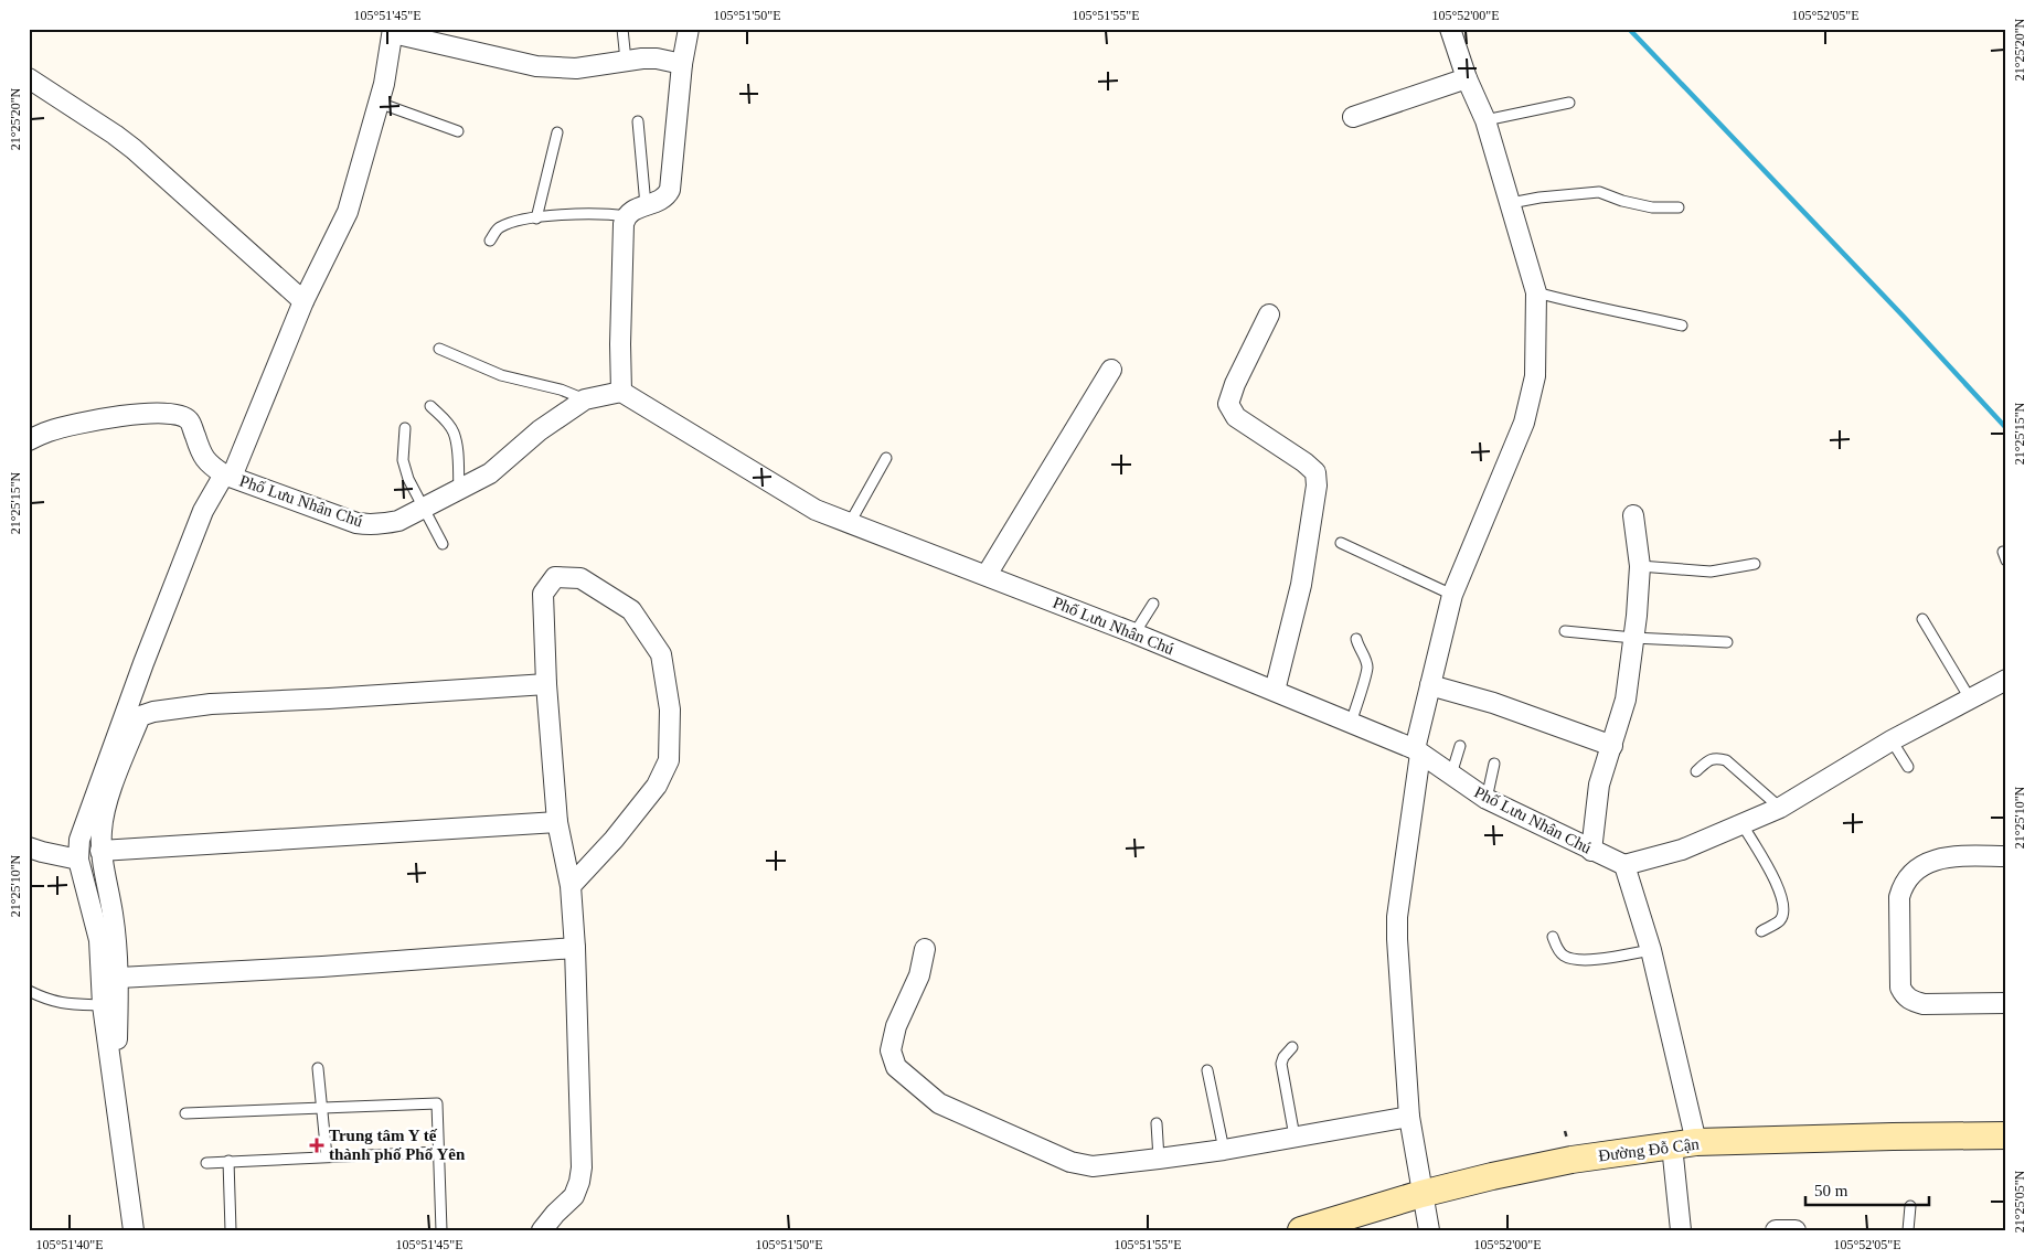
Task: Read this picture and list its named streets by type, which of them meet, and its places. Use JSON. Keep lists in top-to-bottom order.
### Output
{
  "streets": {
    "main road": ["Đường Đỗ Cận"],
    "street": ["Phố Lưu Nhân Chú"]
  },
  "places": {
    "health": ["Trung tâm Y tế thành phố Phổ Yên"]
  },
  "scale_bar": "50 m",
  "coordinates": [
    "105°51'45\"E",
    "105°51'50\"E",
    "105°51'55\"E",
    "105°52'00\"E",
    "105°52'05\"E",
    "21°25'20\"N",
    "21°25'15\"N",
    "21°25'10\"N",
    "21°25'05\"N",
    "105°51'40\"E"
  ]
}
